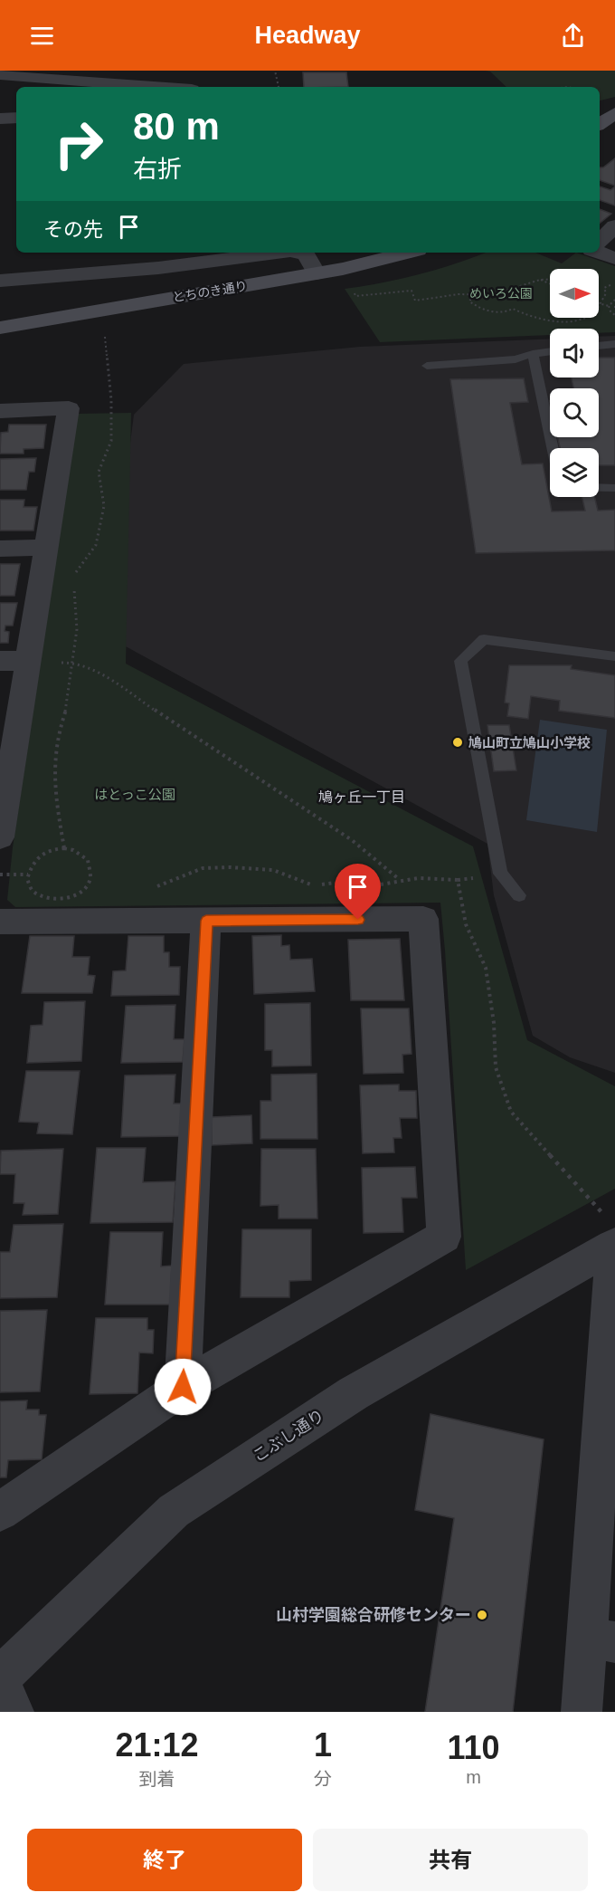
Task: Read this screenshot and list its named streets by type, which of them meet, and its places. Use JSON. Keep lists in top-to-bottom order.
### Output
{
  "streets": {
    "street": ["とちのき通り", "こぶし通り"]
  },
  "districts": ["鳩ヶ丘一丁目"],
  "parks": ["めいろ公園", "はとっこ公園"],
  "places": ["鳩山町立鳩山小学校", "山村学園総合研修センター"],
  "north": "right",
  "page": {
    "header": "Headway",
    "turn": ["80 m", "右折"],
    "then": "その先",
    "eta": [
      "21:12",
      "到着",
      "1",
      "分",
      "110",
      "m"
    ],
    "buttons": ["終了", "共有"]
  }
}
